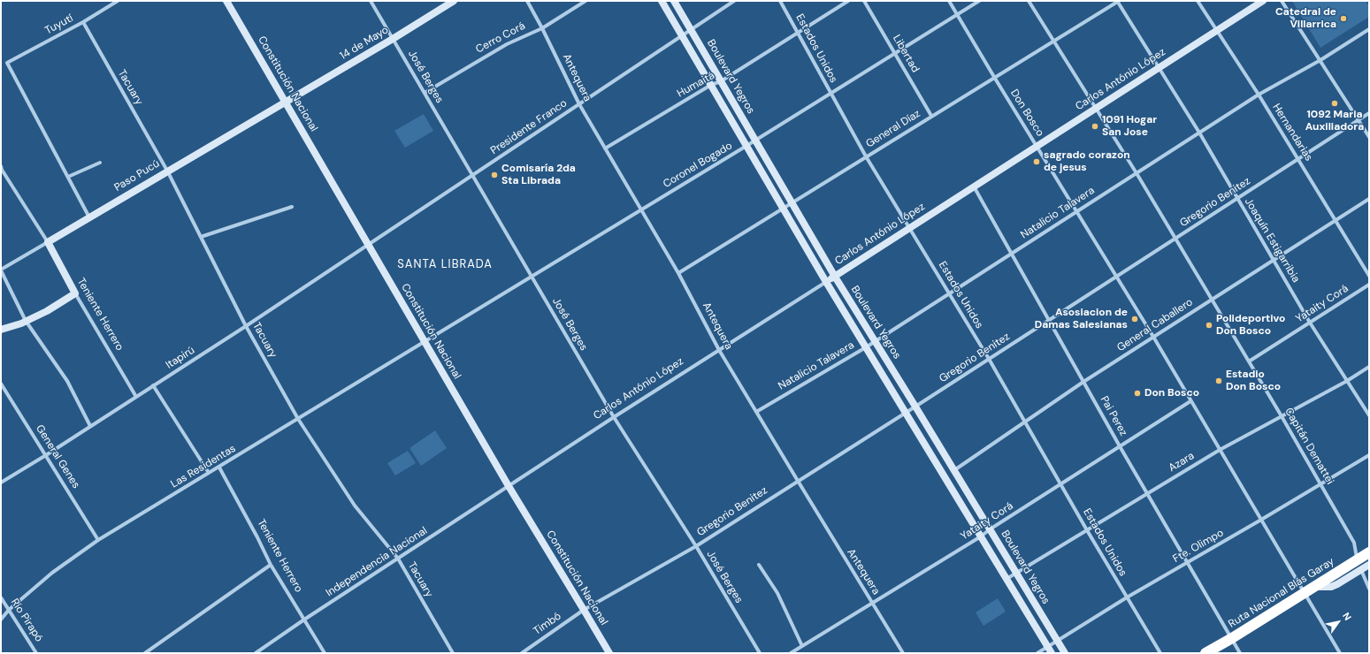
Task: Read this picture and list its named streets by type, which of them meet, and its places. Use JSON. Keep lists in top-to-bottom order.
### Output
{
  "streets": {
    "highway": ["Ruta Nacional Blás Garay"],
    "main road": [
      "14 de Mayo",
      "Boulevard Yegros",
      "Carlos António López",
      "Constitución Nacional",
      "Paso Pucú",
      "Teniente Herrero"
    ],
    "street": [
      "Tuyutí",
      "Cerro Corá",
      "Estados Unidos",
      "Libertad",
      "José Berges",
      "Antequera",
      "Humaitá",
      "Tacuary",
      "Don Bosco",
      "Presidente Franco",
      "General Díaz",
      "Hernandarias",
      "Coronel Bogado",
      "Gregorio Benitez",
      "Natalicio Talavera",
      "Joaquín Estigarribia",
      "Yataity Corá",
      "General Caballero",
      "Itapirú",
      "Pai Perez",
      "Capitán Demattei",
      "General Genes",
      "Azara",
      "Las Residentas",
      "Fte. Olimpo",
      "Independencia Nacional",
      "Río Pirapó",
      "Timbó"
    ]
  },
  "crossings": [
    ["Tuyutí", "Tacuary"],
    ["Cerro Corá", "José Berges"],
    ["Cerro Corá", "Antequera"],
    ["14 de Mayo", "José Berges"],
    ["14 de Mayo", "Constitución Nacional"],
    ["14 de Mayo", "Paso Pucú"],
    ["Estados Unidos", "Carlos António López"],
    ["Estados Unidos", "Humaitá"],
    ["Estados Unidos", "General Díaz"],
    ["Estados Unidos", "Coronel Bogado"],
    ["Estados Unidos", "Gregorio Benitez"],
    ["Estados Unidos", "Natalicio Talavera"],
    ["Estados Unidos", "Yataity Corá"],
    ["Estados Unidos", "General Caballero"],
    ["Estados Unidos", "Azara"],
    ["Estados Unidos", "Fte. Olimpo"],
    ["Libertad", "General Díaz"],
    ["Libertad", "Coronel Bogado"],
    ["José Berges", "Carlos António López"],
    ["José Berges", "Presidente Franco"],
    ["José Berges", "Coronel Bogado"],
    ["José Berges", "Gregorio Benitez"],
    ["Boulevard Yegros", "Carlos António López"],
    ["Boulevard Yegros", "Humaitá"],
    ["Boulevard Yegros", "Presidente Franco"],
    ["Boulevard Yegros", "General Díaz"],
    ["Boulevard Yegros", "Coronel Bogado"],
    ["Boulevard Yegros", "Gregorio Benitez"],
    ["Boulevard Yegros", "Natalicio Talavera"],
    ["Boulevard Yegros", "Yataity Corá"],
    ["Boulevard Yegros", "General Caballero"],
    ["Boulevard Yegros", "Azara"],
    ["Boulevard Yegros", "Fte. Olimpo"],
    ["Antequera", "Carlos António López"],
    ["Antequera", "Humaitá"],
    ["Antequera", "Presidente Franco"],
    ["Antequera", "General Díaz"],
    ["Antequera", "Coronel Bogado"],
    ["Antequera", "Gregorio Benitez"],
    ["Antequera", "Natalicio Talavera"],
    ["Antequera", "Yataity Corá"],
    ["Carlos António López", "Constitución Nacional"],
    ["Carlos António López", "Don Bosco"],
    ["Carlos António López", "Hernandarias"],
    ["Carlos António López", "Joaquín Estigarribia"],
    ["Carlos António López", "Pai Perez"],
    ["Carlos António López", "Capitán Demattei"],
    ["Carlos António López", "Independencia Nacional"],
    ["Constitución Nacional", "Presidente Franco"],
    ["Constitución Nacional", "Coronel Bogado"],
    ["Constitución Nacional", "Paso Pucú"],
    ["Constitución Nacional", "Gregorio Benitez"],
    ["Constitución Nacional", "Itapirú"],
    ["Constitución Nacional", "Las Residentas"],
    ["Constitución Nacional", "Independencia Nacional"],
    ["Constitución Nacional", "Timbó"],
    ["Tacuary", "Paso Pucú"],
    ["Tacuary", "Itapirú"],
    ["Tacuary", "Las Residentas"],
    ["Tacuary", "Independencia Nacional"],
    ["Don Bosco", "General Díaz"],
    ["Don Bosco", "Coronel Bogado"],
    ["Don Bosco", "Gregorio Benitez"],
    ["Don Bosco", "Natalicio Talavera"],
    ["Don Bosco", "Yataity Corá"],
    ["Don Bosco", "General Caballero"],
    ["Don Bosco", "Azara"],
    ["Don Bosco", "Fte. Olimpo"],
    ["Don Bosco", "Ruta Nacional Blás Garay"],
    ["Presidente Franco", "Itapirú"],
    ["General Díaz", "Joaquín Estigarribia"],
    ["General Díaz", "Capitán Demattei"],
    ["Hernandarias", "Gregorio Benitez"],
    ["Hernandarias", "Natalicio Talavera"],
    ["Hernandarias", "General Caballero"],
    ["Coronel Bogado", "Las Residentas"],
    ["Paso Pucú", "Teniente Herrero"],
    ["Gregorio Benitez", "Joaquín Estigarribia"],
    ["Gregorio Benitez", "Pai Perez"],
    ["Gregorio Benitez", "Capitán Demattei"],
    ["Gregorio Benitez", "Timbó"],
    ["Natalicio Talavera", "Joaquín Estigarribia"],
    ["Natalicio Talavera", "Pai Perez"],
    ["Natalicio Talavera", "Capitán Demattei"],
    ["Joaquín Estigarribia", "Yataity Corá"],
    ["Joaquín Estigarribia", "General Caballero"],
    ["Joaquín Estigarribia", "Azara"],
    ["Yataity Corá", "Pai Perez"],
    ["Yataity Corá", "Capitán Demattei"],
    ["Teniente Herrero", "Itapirú"],
    ["Teniente Herrero", "Las Residentas"],
    ["Teniente Herrero", "Independencia Nacional"],
    ["General Caballero", "Pai Perez"],
    ["General Caballero", "Capitán Demattei"],
    ["Itapirú", "General Genes"],
    ["Pai Perez", "Azara"],
    ["Pai Perez", "Fte. Olimpo"],
    ["Pai Perez", "Ruta Nacional Blás Garay"],
    ["Capitán Demattei", "Azara"],
    ["Capitán Demattei", "Fte. Olimpo"],
    ["Capitán Demattei", "Ruta Nacional Blás Garay"],
    ["General Genes", "Las Residentas"],
    ["Las Residentas", "Río Pirapó"]
  ],
  "districts": ["SANTA LIBRADA"],
  "places": [
    "Catedral de Villarrica",
    "1092 Maria Auxiliadora",
    "1091 Hogar San Jose",
    "sagrado corazon de jesus",
    "Comisaría 2da Sta Librada",
    "Asosiacion de Damas Salesianas",
    "Polideportivo Don Bosco",
    "Estadio Don Bosco",
    "Don Bosco"
  ],
  "north": "top right"
}
